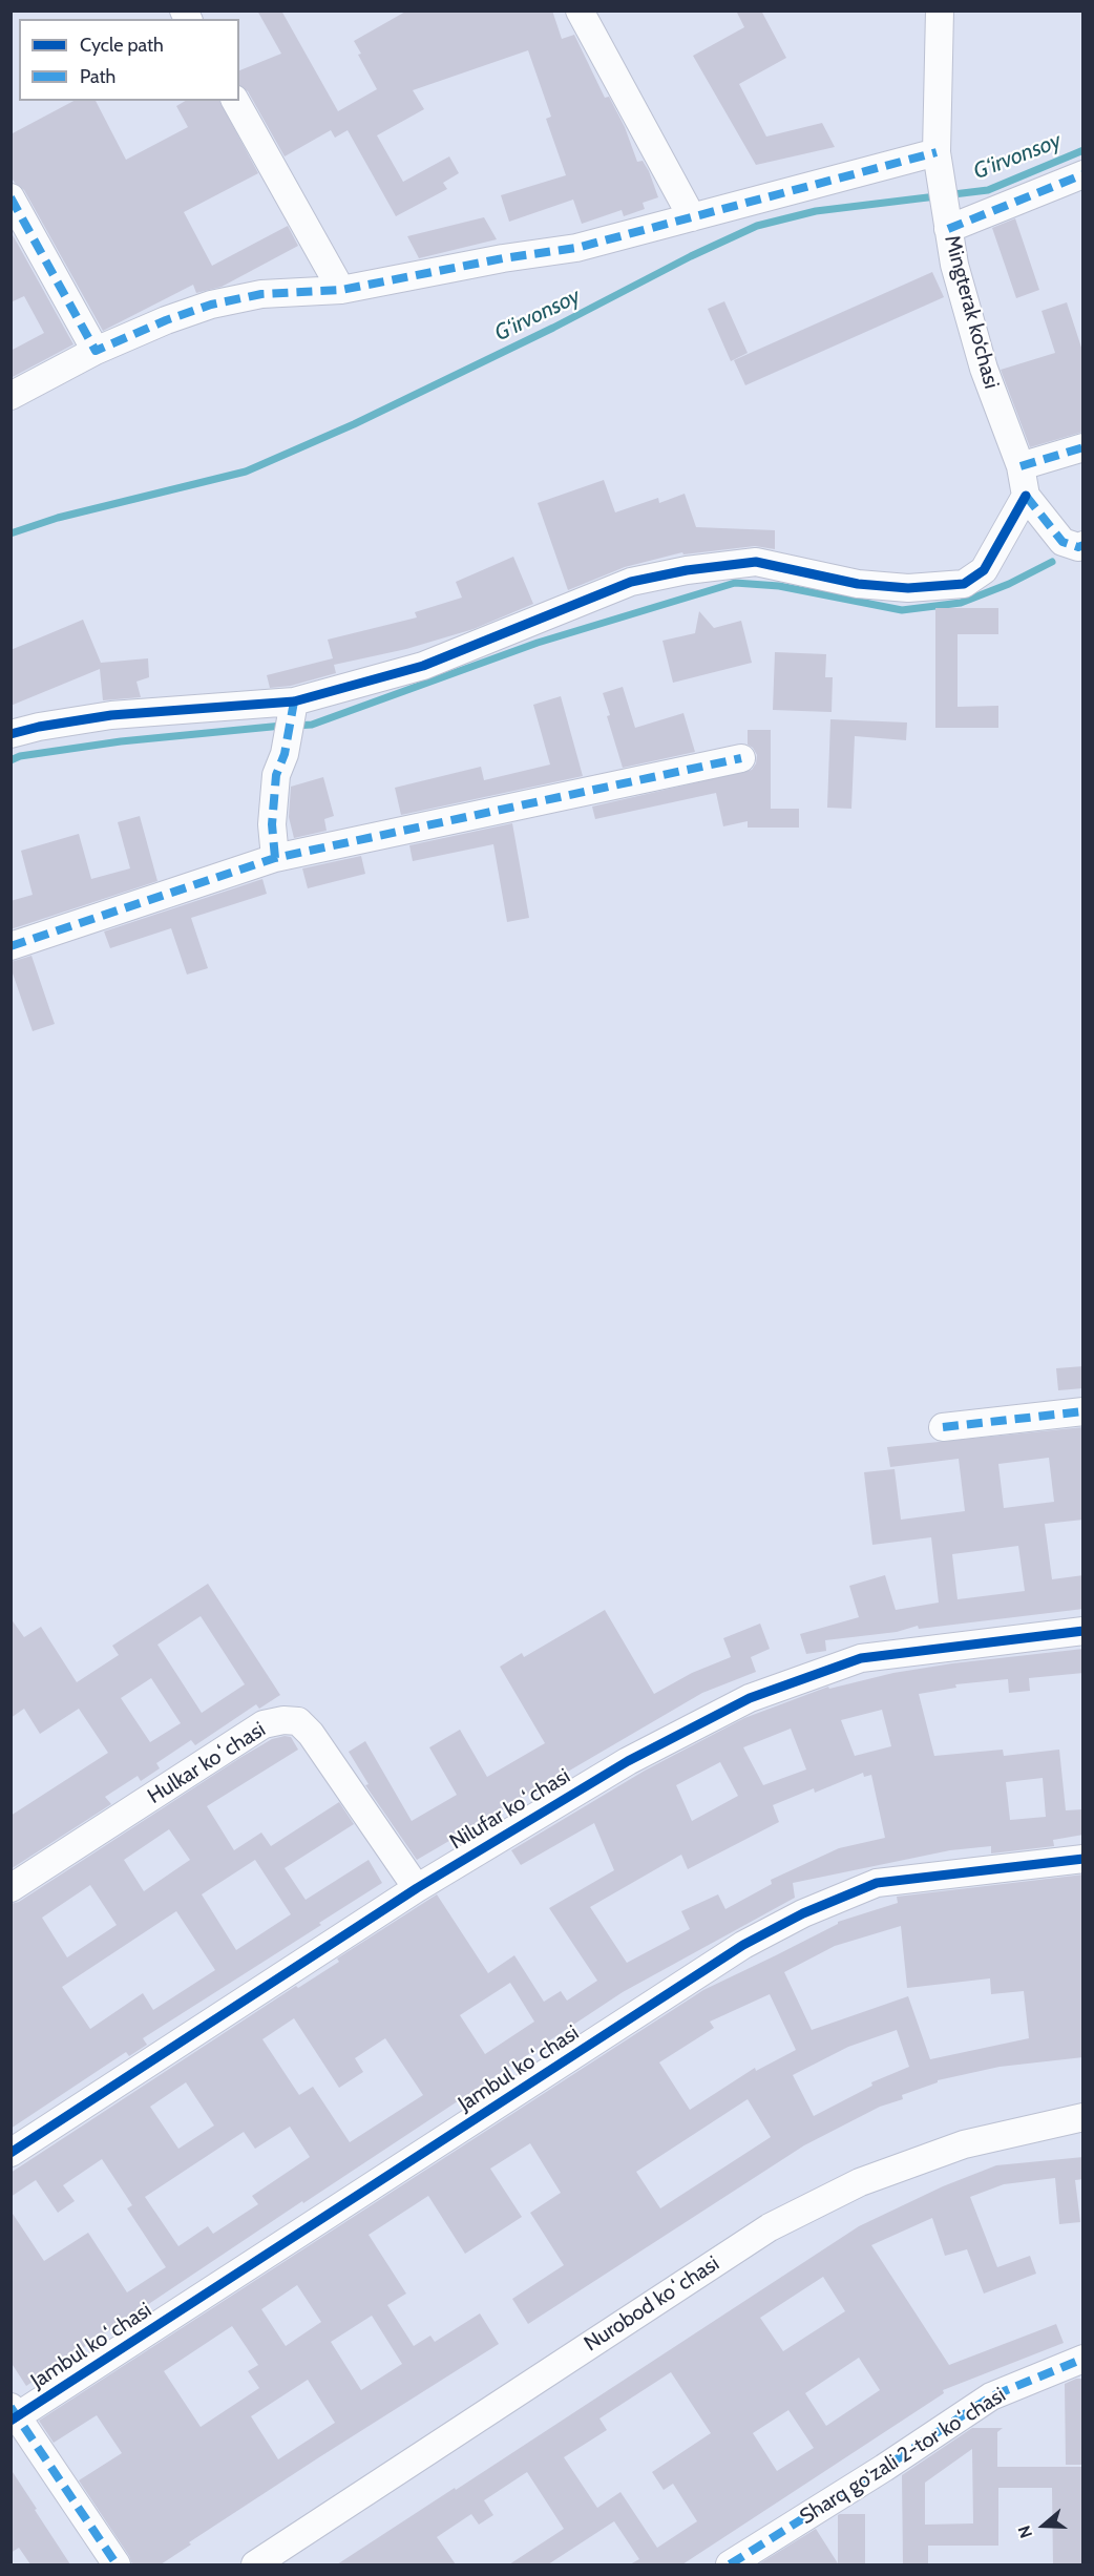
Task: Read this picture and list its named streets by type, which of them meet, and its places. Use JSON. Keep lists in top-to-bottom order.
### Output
{
  "streets": {
    "street": [
      "Mingterak ko‘chasi",
      "Hulkar koʻchasi",
      "Nilufar koʻchasi",
      "Jambul koʻchasi",
      "Nurobod koʻchasi",
      "Sharq go'zali 2-tor koʻchasi"
    ]
  },
  "crossings": [
    ["Hulkar koʻchasi", "Nilufar koʻchasi"]
  ],
  "water": ["G‘irvonsoy"],
  "legend": ["Cycle path", "Path"],
  "north": "left"
}
